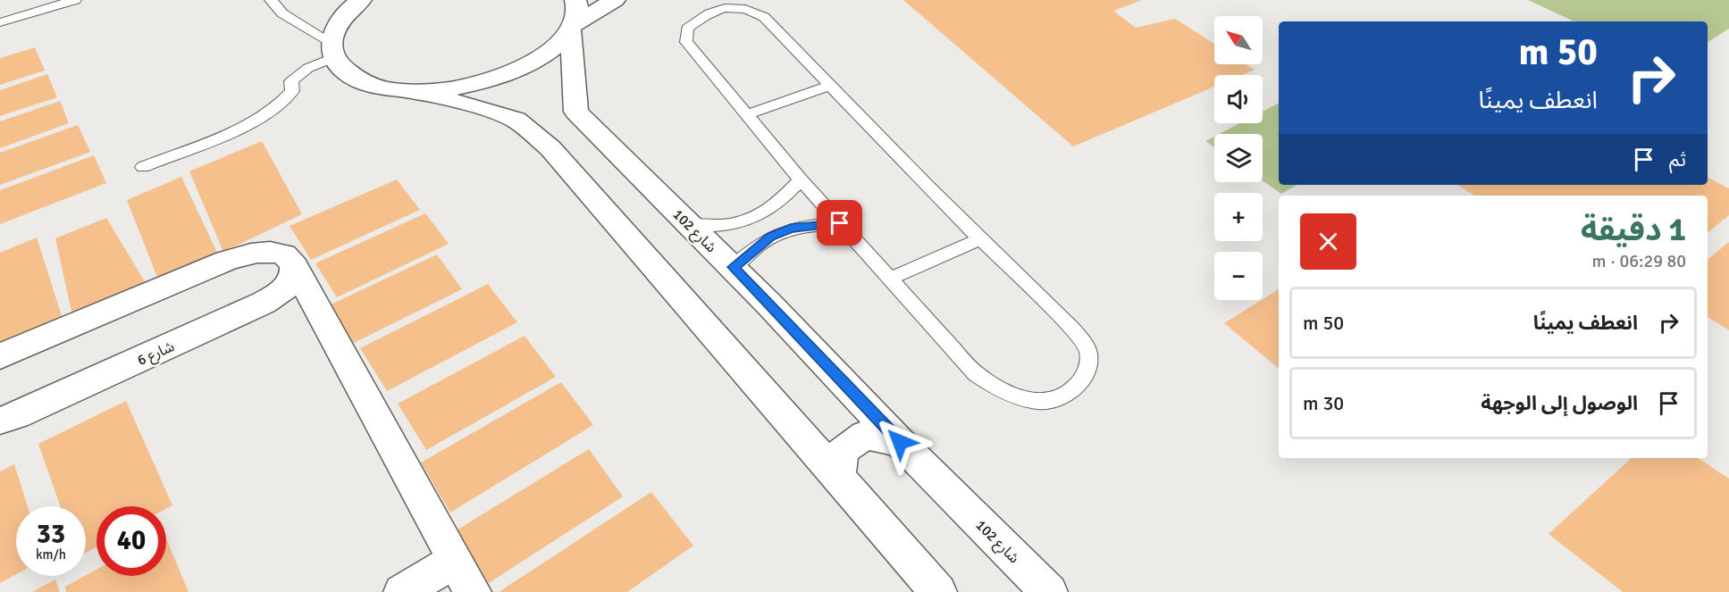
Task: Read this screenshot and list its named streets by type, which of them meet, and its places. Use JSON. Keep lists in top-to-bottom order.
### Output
{
  "streets": {
    "street": ["شارع 102", "شارع 6"]
  },
  "north": "top left",
  "page": {
    "map_buttons": ["+", "−"],
    "turn": ["50 m", "انعطف يمينًا"],
    "then": "ثم",
    "heading": ["1 دقيقة", "80 m · 06:29"],
    "list": [
      {
        "name": "انعطف يمينًا",
        "value": "50 m"
      },
      {
        "name": "الوصول إلى الوجهة",
        "value": "30 m"
      }
    ],
    "speed": "33 km/h",
    "limit": "40"
  }
}
